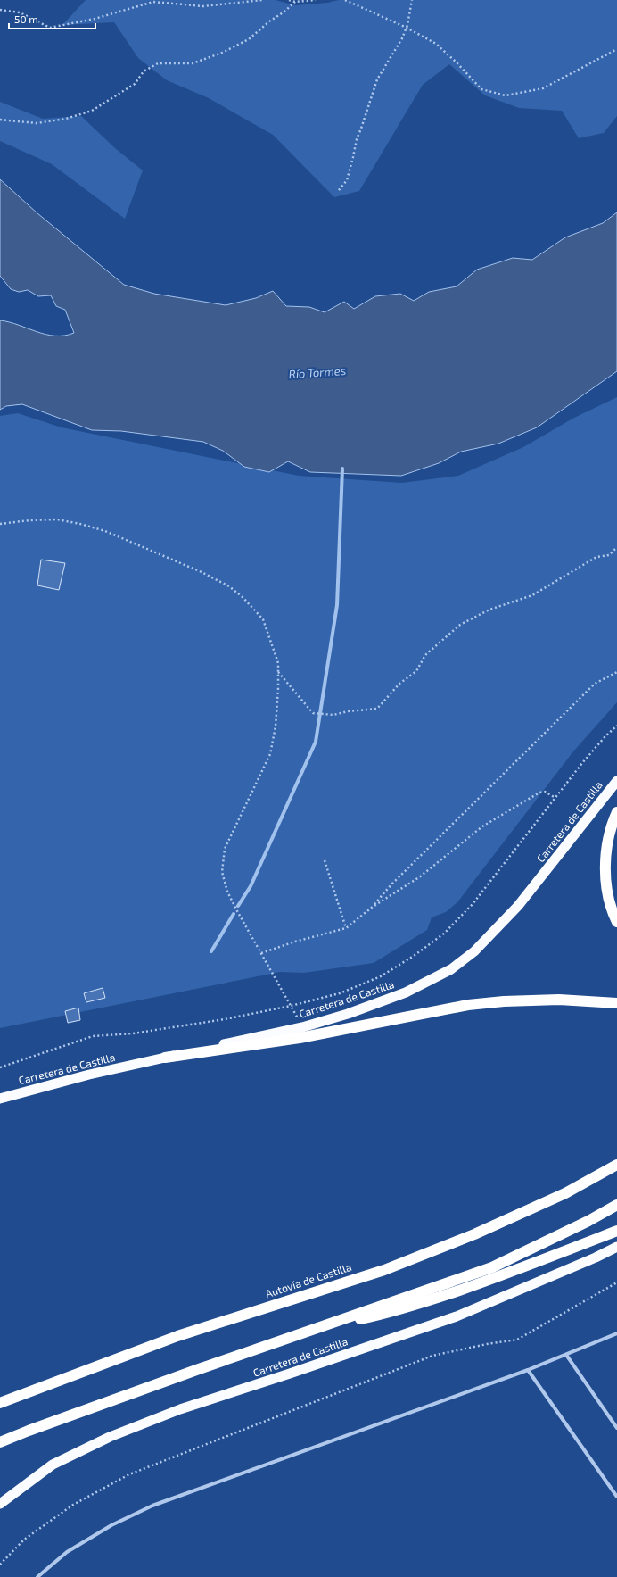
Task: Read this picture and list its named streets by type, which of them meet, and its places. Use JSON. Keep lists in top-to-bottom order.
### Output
{
  "streets": {
    "highway": ["Carretera de Castilla", "Autovía de Castilla"]
  },
  "water": ["Río Tormes"],
  "scale_bar": "50 m"
}
